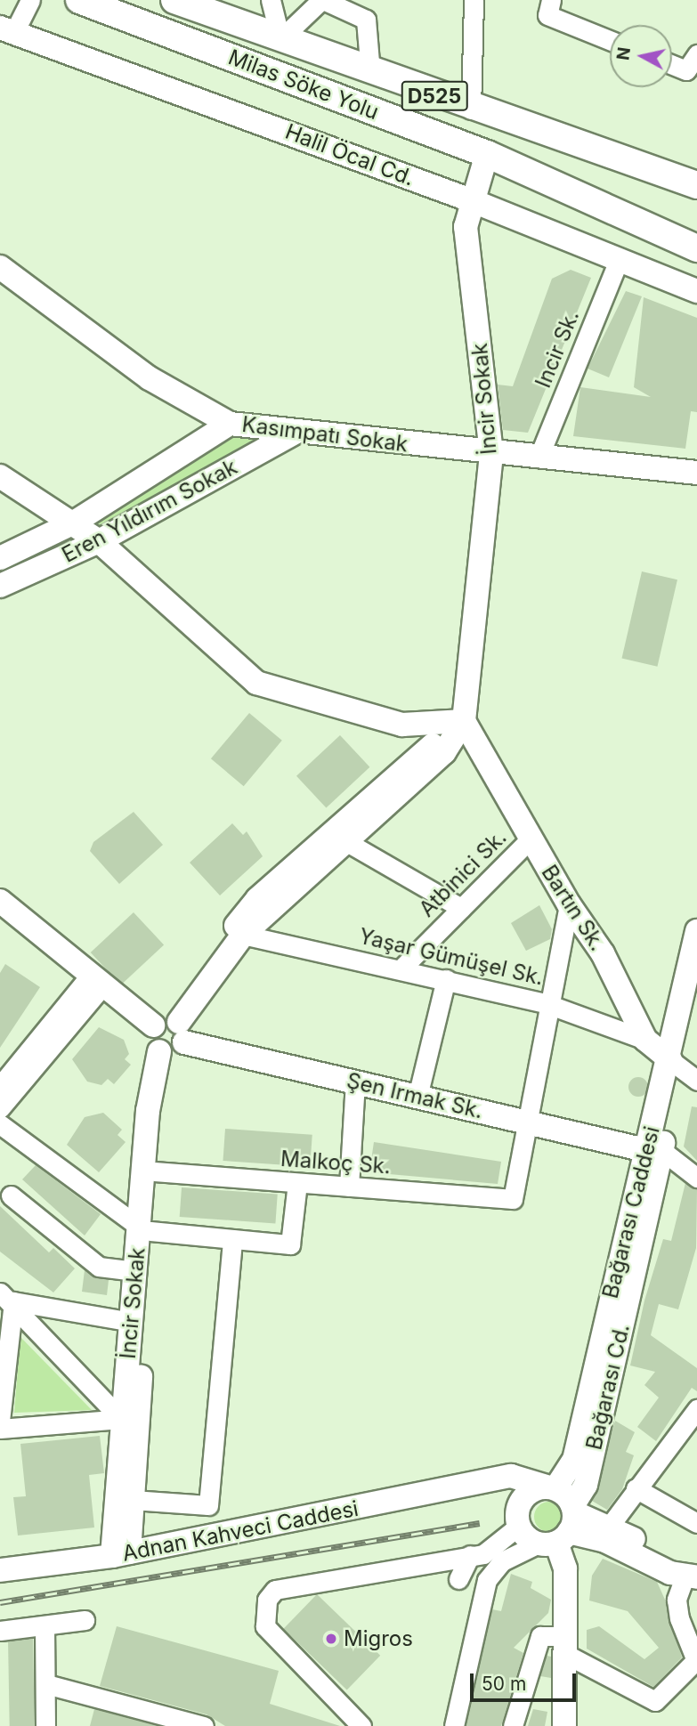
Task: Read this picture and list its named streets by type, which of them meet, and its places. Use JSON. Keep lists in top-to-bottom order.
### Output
{
  "streets": {
    "highway": ["Milas Söke Yolu", "D525"],
    "main road": [
      "Halil Öcal Cd.",
      "İncir Sokak",
      "Kasımpatı Sokak",
      "Eren Yıldırım Sokak",
      "Bartın Sk.",
      "Şen Irmak Sk.",
      "Bağarası Caddesi",
      "Bağarası Cd.",
      "Adnan Kahveci Caddesi"
    ],
    "street": [
      "Incir Sk.",
      "Atbinici Sk.",
      "Yaşar Gümüşel Sk.",
      "Malkoç Sk."
    ]
  },
  "crossings": [
    ["Milas Söke Yolu", "İncir Sokak"],
    ["Halil Öcal Cd.", "Incir Sk."],
    ["Halil Öcal Cd.", "İncir Sokak"],
    ["Incir Sk.", "Kasımpatı Sokak"],
    ["İncir Sokak", "Kasımpatı Sokak"],
    ["İncir Sokak", "Bartın Sk."],
    ["İncir Sokak", "Yaşar Gümüşel Sk."],
    ["İncir Sokak", "Şen Irmak Sk."],
    ["İncir Sokak", "Malkoç Sk."],
    ["İncir Sokak", "Adnan Kahveci Caddesi"],
    ["Kasımpatı Sokak", "Eren Yıldırım Sokak"],
    ["Atbinici Sk.", "Bartın Sk."],
    ["Atbinici Sk.", "Yaşar Gümüşel Sk."],
    ["Bartın Sk.", "Yaşar Gümüşel Sk."],
    ["Bartın Sk.", "Bağarası Caddesi"],
    ["Şen Irmak Sk.", "Malkoç Sk."],
    ["Şen Irmak Sk.", "Bağarası Caddesi"],
    ["Şen Irmak Sk.", "Bağarası Cd."],
    ["Bağarası Caddesi", "Bağarası Cd."],
    ["Bağarası Caddesi", "Adnan Kahveci Caddesi"]
  ],
  "places": ["Migros"],
  "scale_bar": "50 m",
  "north": "left"
}
